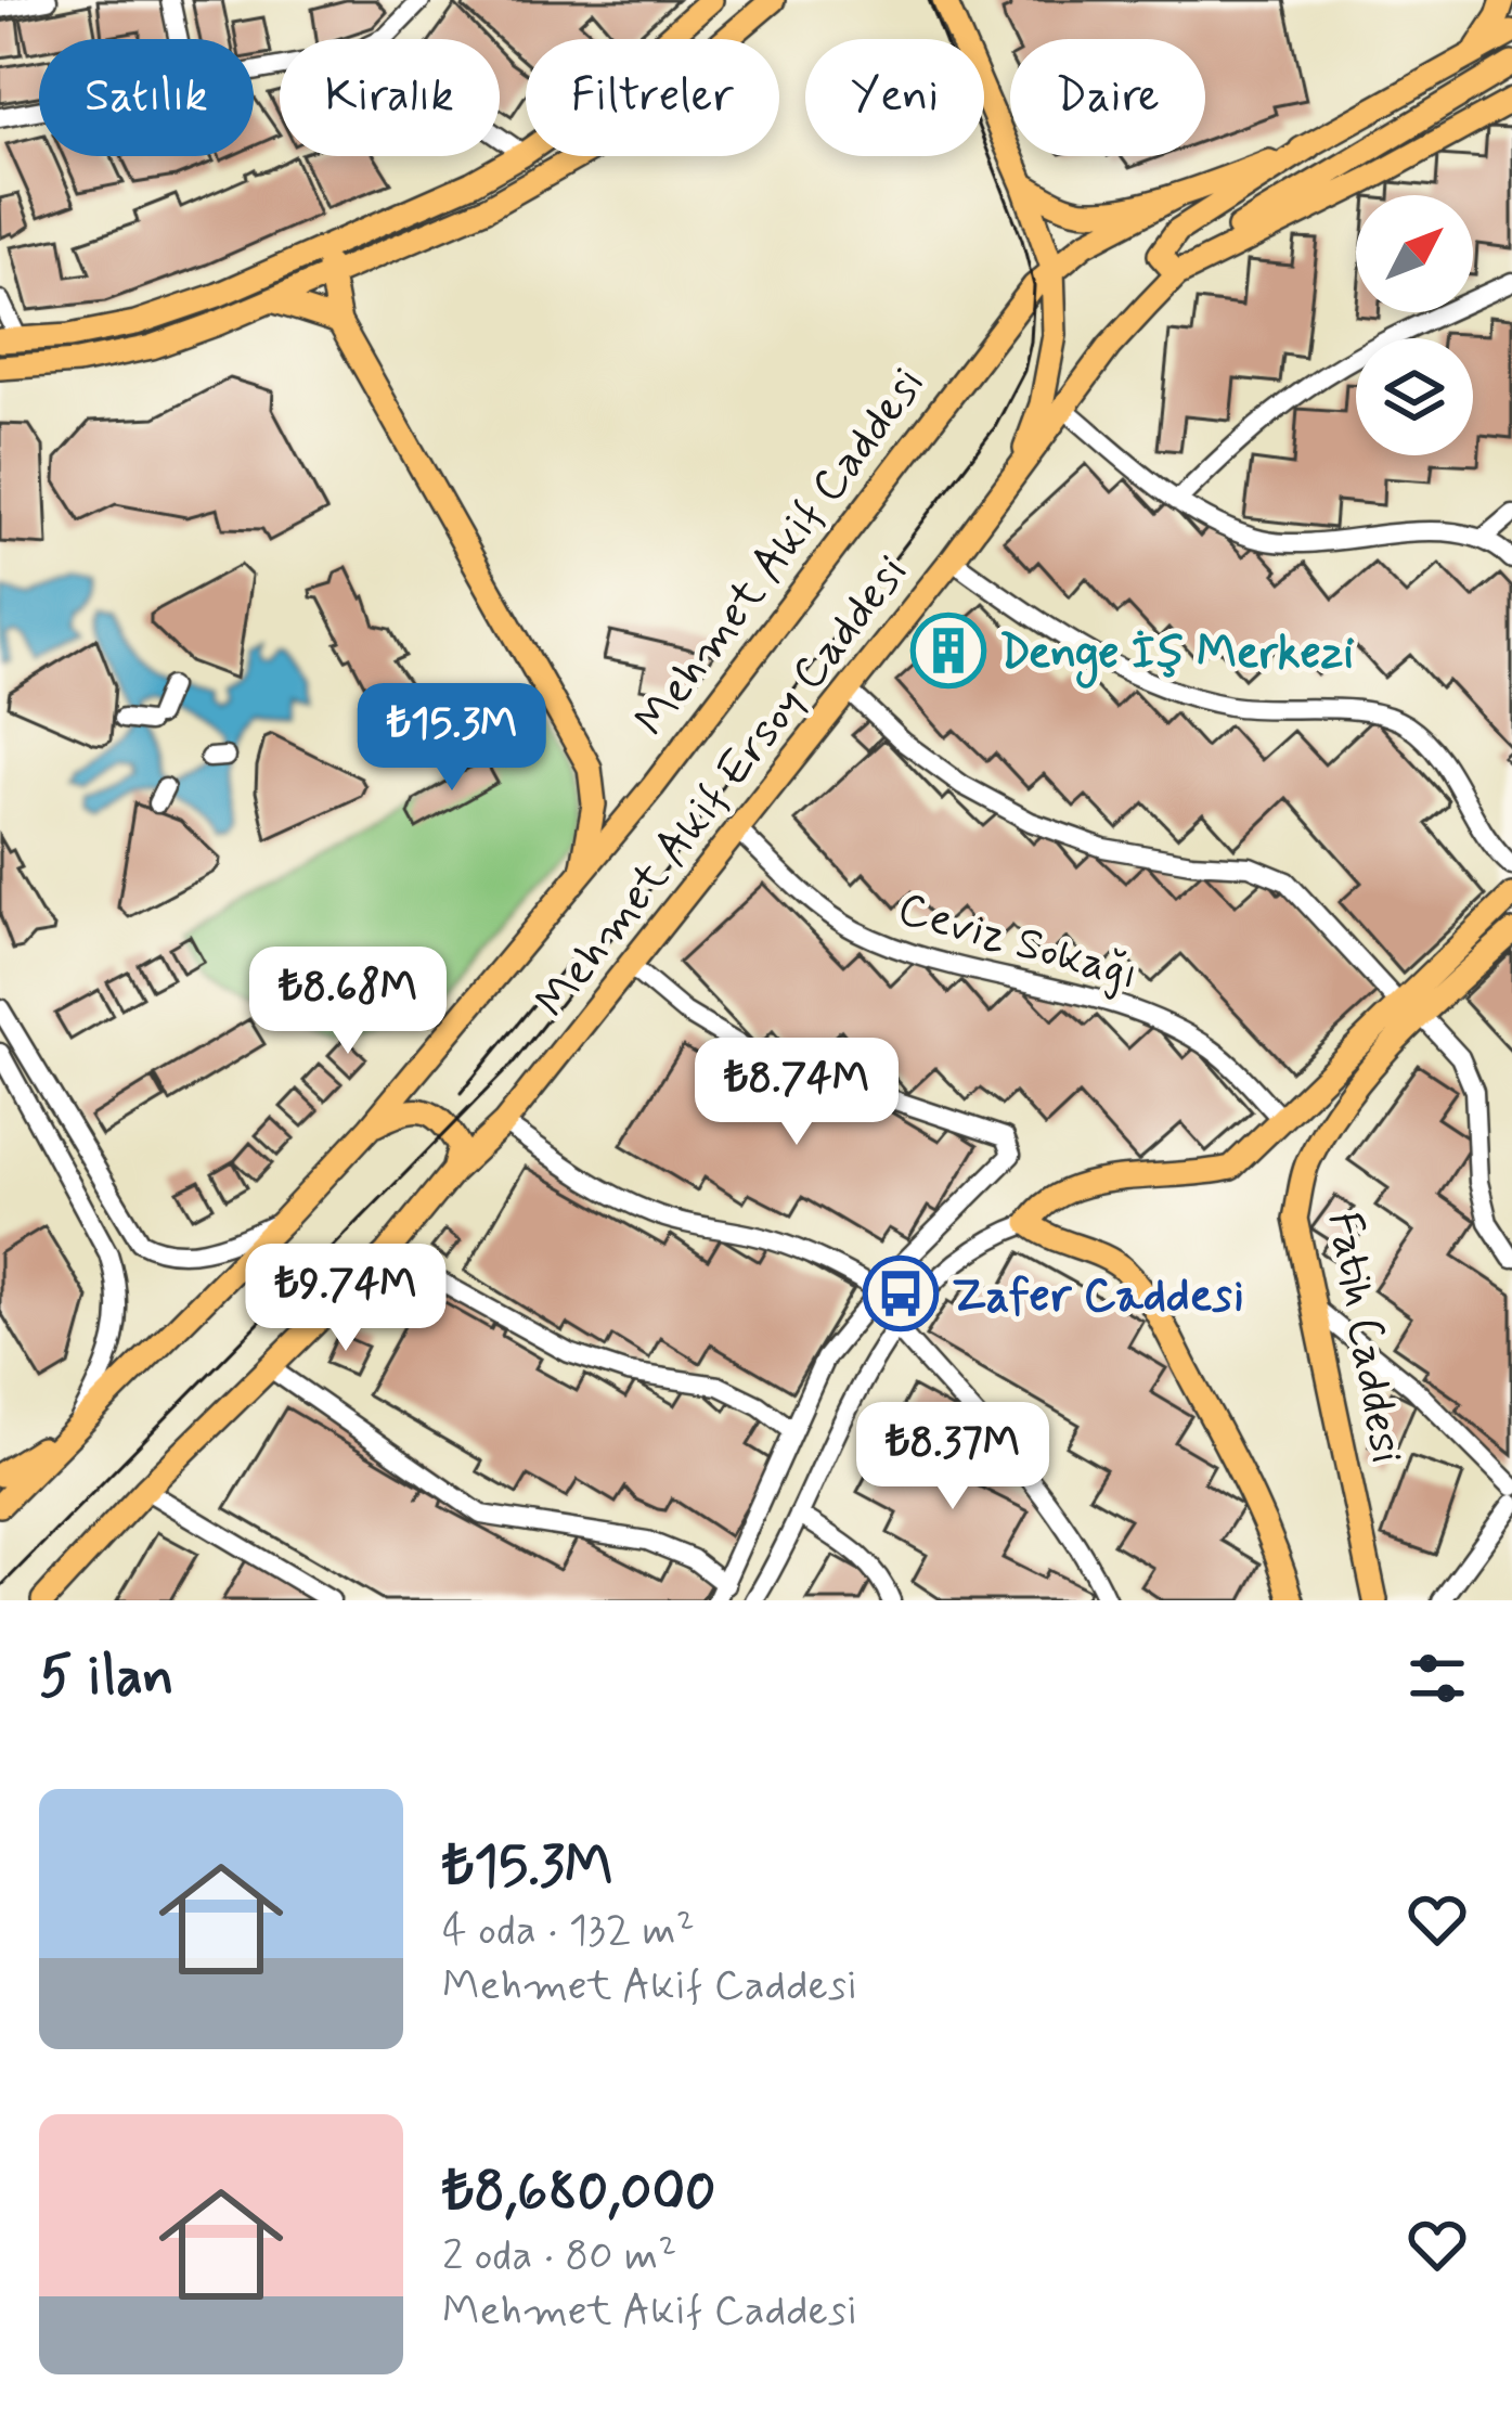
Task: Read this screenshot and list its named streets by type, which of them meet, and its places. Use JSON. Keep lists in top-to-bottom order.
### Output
{
  "streets": {
    "main road": ["Mehmet Akif Caddesi", "Mehmet Akif Ersoy Caddesi", "Fatih Caddesi"],
    "street": ["Ceviz Sokağı"]
  },
  "crossings": [
    ["Mehmet Akif Ersoy Caddesi", "Ceviz Sokağı"],
    ["Ceviz Sokağı", "Fatih Caddesi"]
  ],
  "places": {
    "building": ["Denge İş Merkezi"],
    "bus stop": ["Zafer Caddesi"]
  },
  "north": "top right",
  "page": {
    "chip": [
      "Satılık",
      "Kiralık",
      "Filtreler",
      "Yeni",
      "Daire"
    ],
    "price": [
      "₺15.3M",
      "₺8.68M",
      "₺8.74M",
      "₺9.74M",
      "₺8.37M"
    ],
    "heading": "5 ilan",
    "list": [
      {
        "name": "₺15.3M",
        "note": "4 oda · 132 m² · Mehmet Akif Caddesi"
      },
      {
        "name": "₺8,680,000",
        "note": "2 oda · 80 m² · Mehmet Akif Caddesi"
      }
    ]
  }
}
